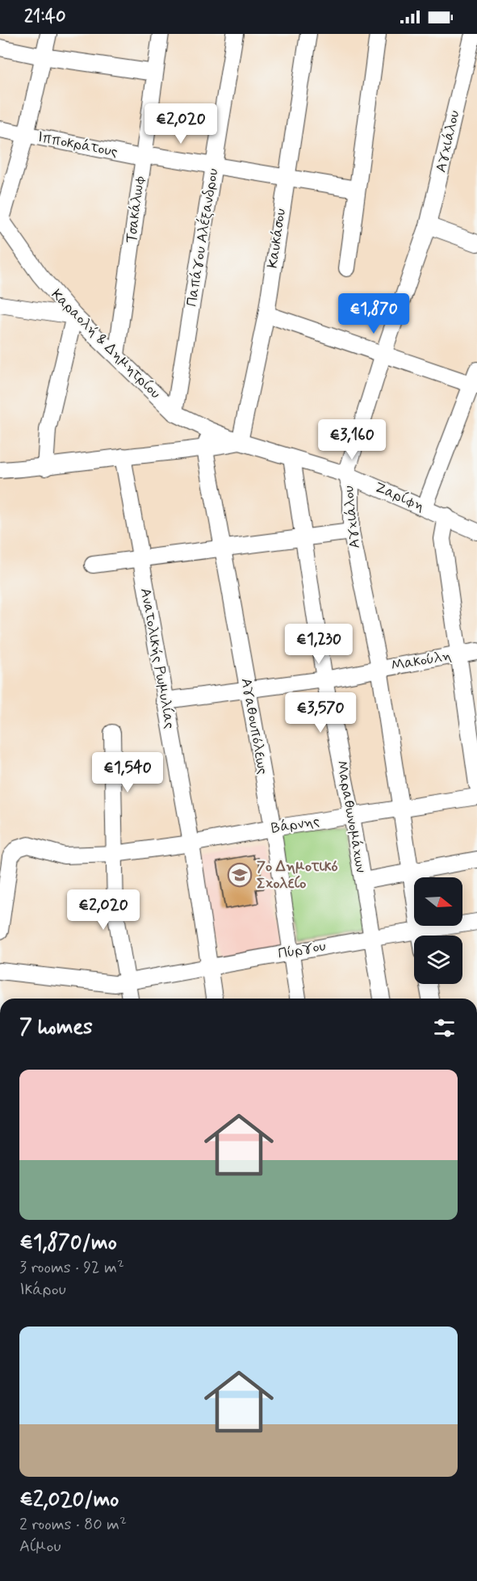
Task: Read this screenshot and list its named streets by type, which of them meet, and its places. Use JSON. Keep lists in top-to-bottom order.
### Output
{
  "streets": {
    "street": [
      "Αγχιάλου",
      "Ιπποκράτους",
      "Τσακάλωφ",
      "Παπάγου Αλέξανδρου",
      "Καυκάσου",
      "Καραολή & Δημητρίου",
      "Ζαρίφη",
      "Ανατολικής Ρωμυλίας",
      "Μακούλη",
      "Αγαθουπόλεως",
      "Μαραθωνομάχων",
      "Βάρνης",
      "Πύργου"
    ]
  },
  "crossings": [
    ["Αγχιάλου", "Ζαρίφη"],
    ["Αγχιάλου", "Μακούλη"],
    ["Αγχιάλου", "Βάρνης"],
    ["Αγχιάλου", "Πύργου"],
    ["Ιπποκράτους", "Τσακάλωφ"],
    ["Ιπποκράτους", "Παπάγου Αλέξανδρου"],
    ["Ιπποκράτους", "Καυκάσου"],
    ["Τσακάλωφ", "Καραολή & Δημητρίου"],
    ["Παπάγου Αλέξανδρου", "Καραολή & Δημητρίου"],
    ["Καυκάσου", "Ζαρίφη"],
    ["Καραολή & Δημητρίου", "Ζαρίφη"],
    ["Ζαρίφη", "Μαραθωνομάχων"],
    ["Ανατολικής Ρωμυλίας", "Μακούλη"],
    ["Ανατολικής Ρωμυλίας", "Βάρνης"],
    ["Ανατολικής Ρωμυλίας", "Πύργου"],
    ["Μακούλη", "Αγαθουπόλεως"],
    ["Μακούλη", "Μαραθωνομάχων"],
    ["Αγαθουπόλεως", "Βάρνης"],
    ["Αγαθουπόλεως", "Πύργου"],
    ["Μαραθωνομάχων", "Βάρνης"],
    ["Μαραθωνομάχων", "Πύργου"]
  ],
  "places": {
    "school or university": ["7ο Δημοτικό Σχολείο"]
  },
  "north": "right",
  "page": {
    "status": "21:40",
    "price": [
      "€2,020",
      "€1,870",
      "€3,160",
      "€1,230",
      "€3,570",
      "€1,540",
      "€2,020"
    ],
    "heading": "7 homes",
    "list": [
      {
        "name": "€1,870/mo",
        "note": "3 rooms · 92 m² · Ικάρου"
      },
      {
        "name": "€2,020/mo",
        "note": "2 rooms · 80 m² · Αίμου"
      }
    ]
  }
}
